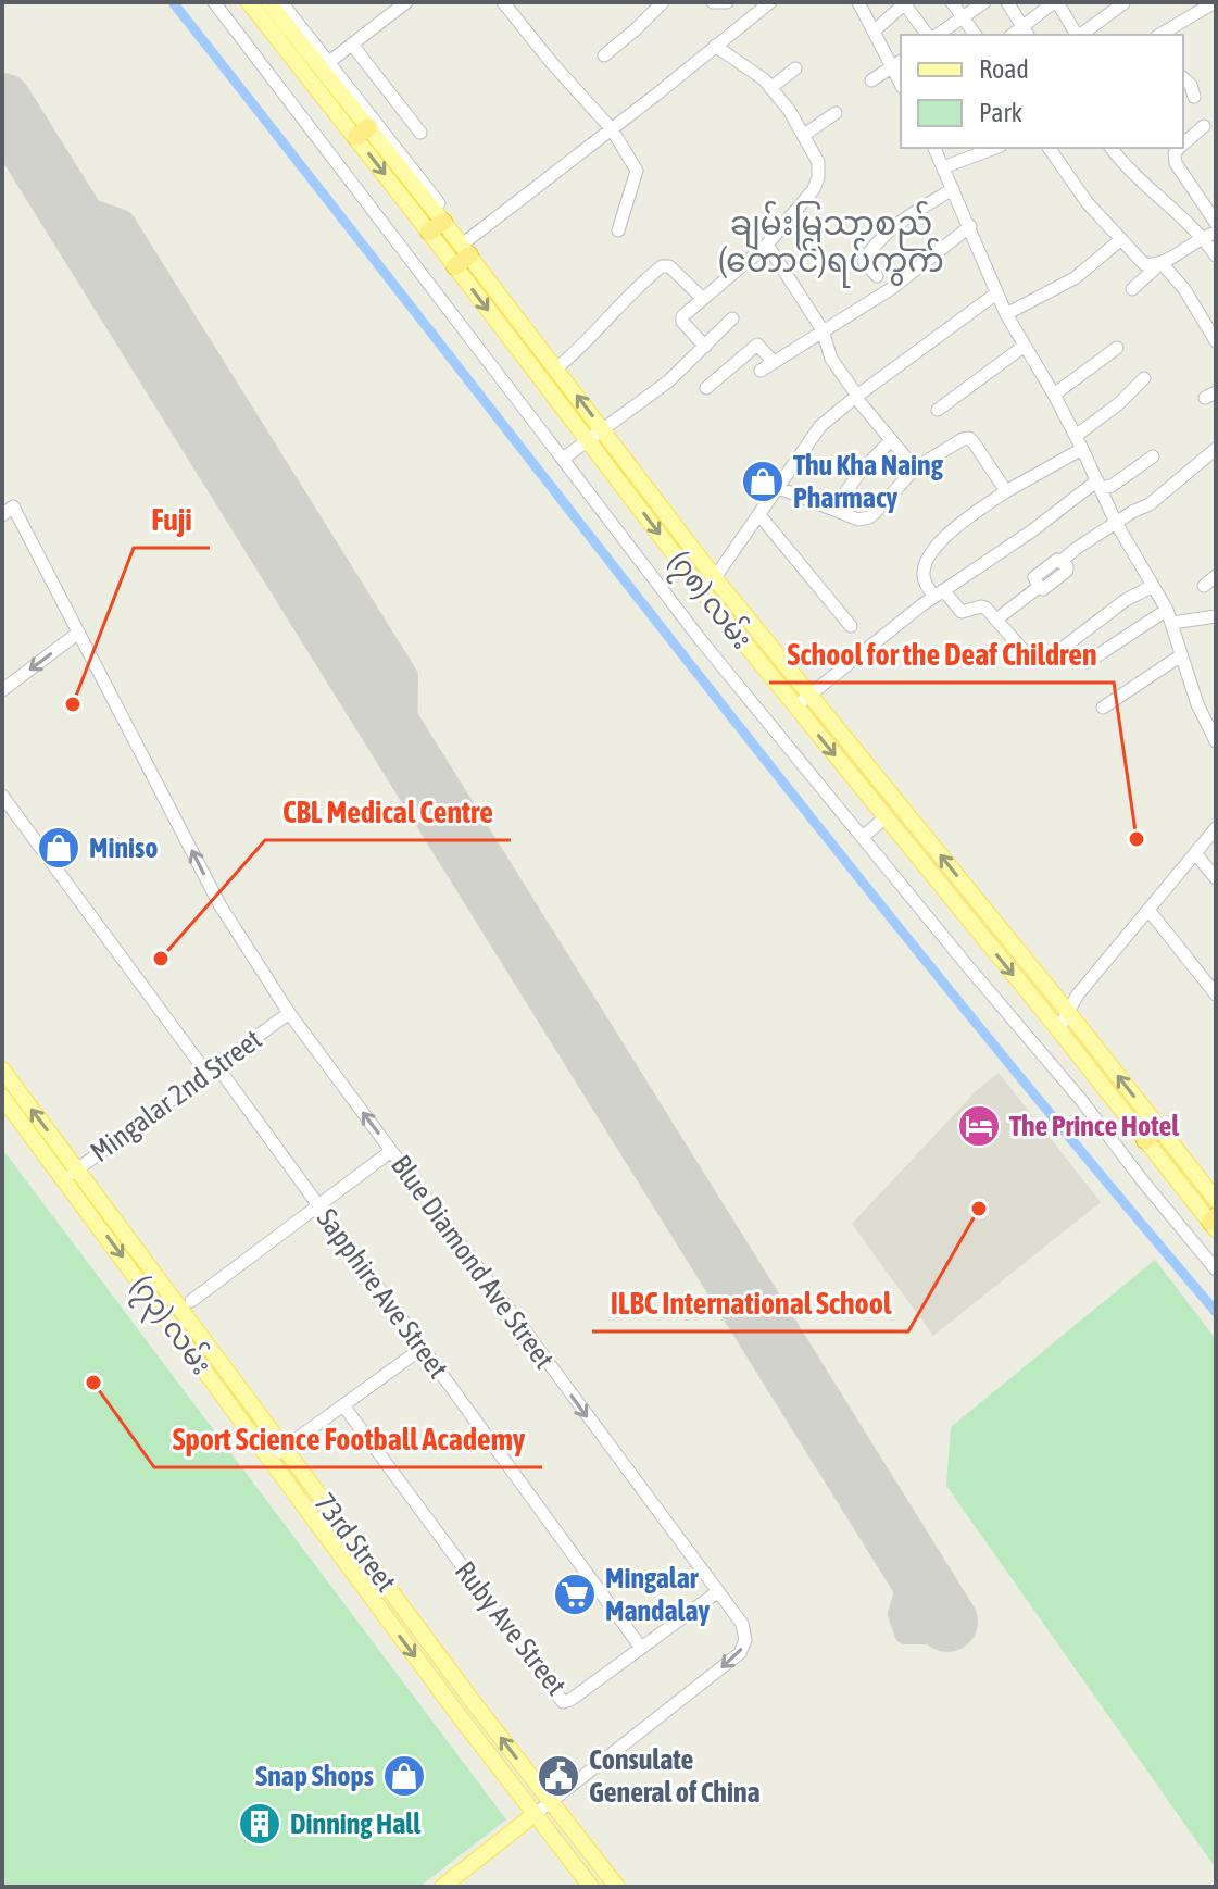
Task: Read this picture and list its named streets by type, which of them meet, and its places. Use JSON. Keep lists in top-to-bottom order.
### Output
{
  "streets": {
    "main road": ["(၇၈) လမ်း", "(၇၃) လမ်း", "73rd Street"],
    "street": [
      "Mingalar 2nd Street",
      "Blue Diamond Ave Street",
      "Sapphire Ave Street",
      "Ruby Ave Street"
    ]
  },
  "crossings": [
    ["Mingalar 2nd Street", "Blue Diamond Ave Street"],
    ["Mingalar 2nd Street", "Sapphire Ave Street"],
    ["Mingalar 2nd Street", "(၇၃) လမ်း"],
    ["Mingalar 2nd Street", "73rd Street"],
    ["Blue Diamond Ave Street", "(၇၃) လမ်း"],
    ["Blue Diamond Ave Street", "73rd Street"],
    ["Blue Diamond Ave Street", "Ruby Ave Street"],
    ["Sapphire Ave Street", "Ruby Ave Street"],
    ["(၇၃) လမ်း", "73rd Street"]
  ],
  "one_way": ["(၇၃) လမ်း"],
  "districts": ["ချမ်းမြသာစည် (တောင်)ရပ်ကွက်"],
  "places": {
    "shop": ["Thu Kha Naing Pharmacy", "Miniso", "Snap Shops"],
    "other": [
      "Fuji",
      "School for the Deaf Children",
      "CBL Medical Centre",
      "ILBC International School",
      "Sport Science Football Academy"
    ],
    "hotel": ["The Prince Hotel"],
    "supermarket": ["Mingalar Mandalay"],
    "public building": ["Consulate General of China"],
    "building": ["Dinning Hall"]
  },
  "legend": ["Road", "Park"]
}
